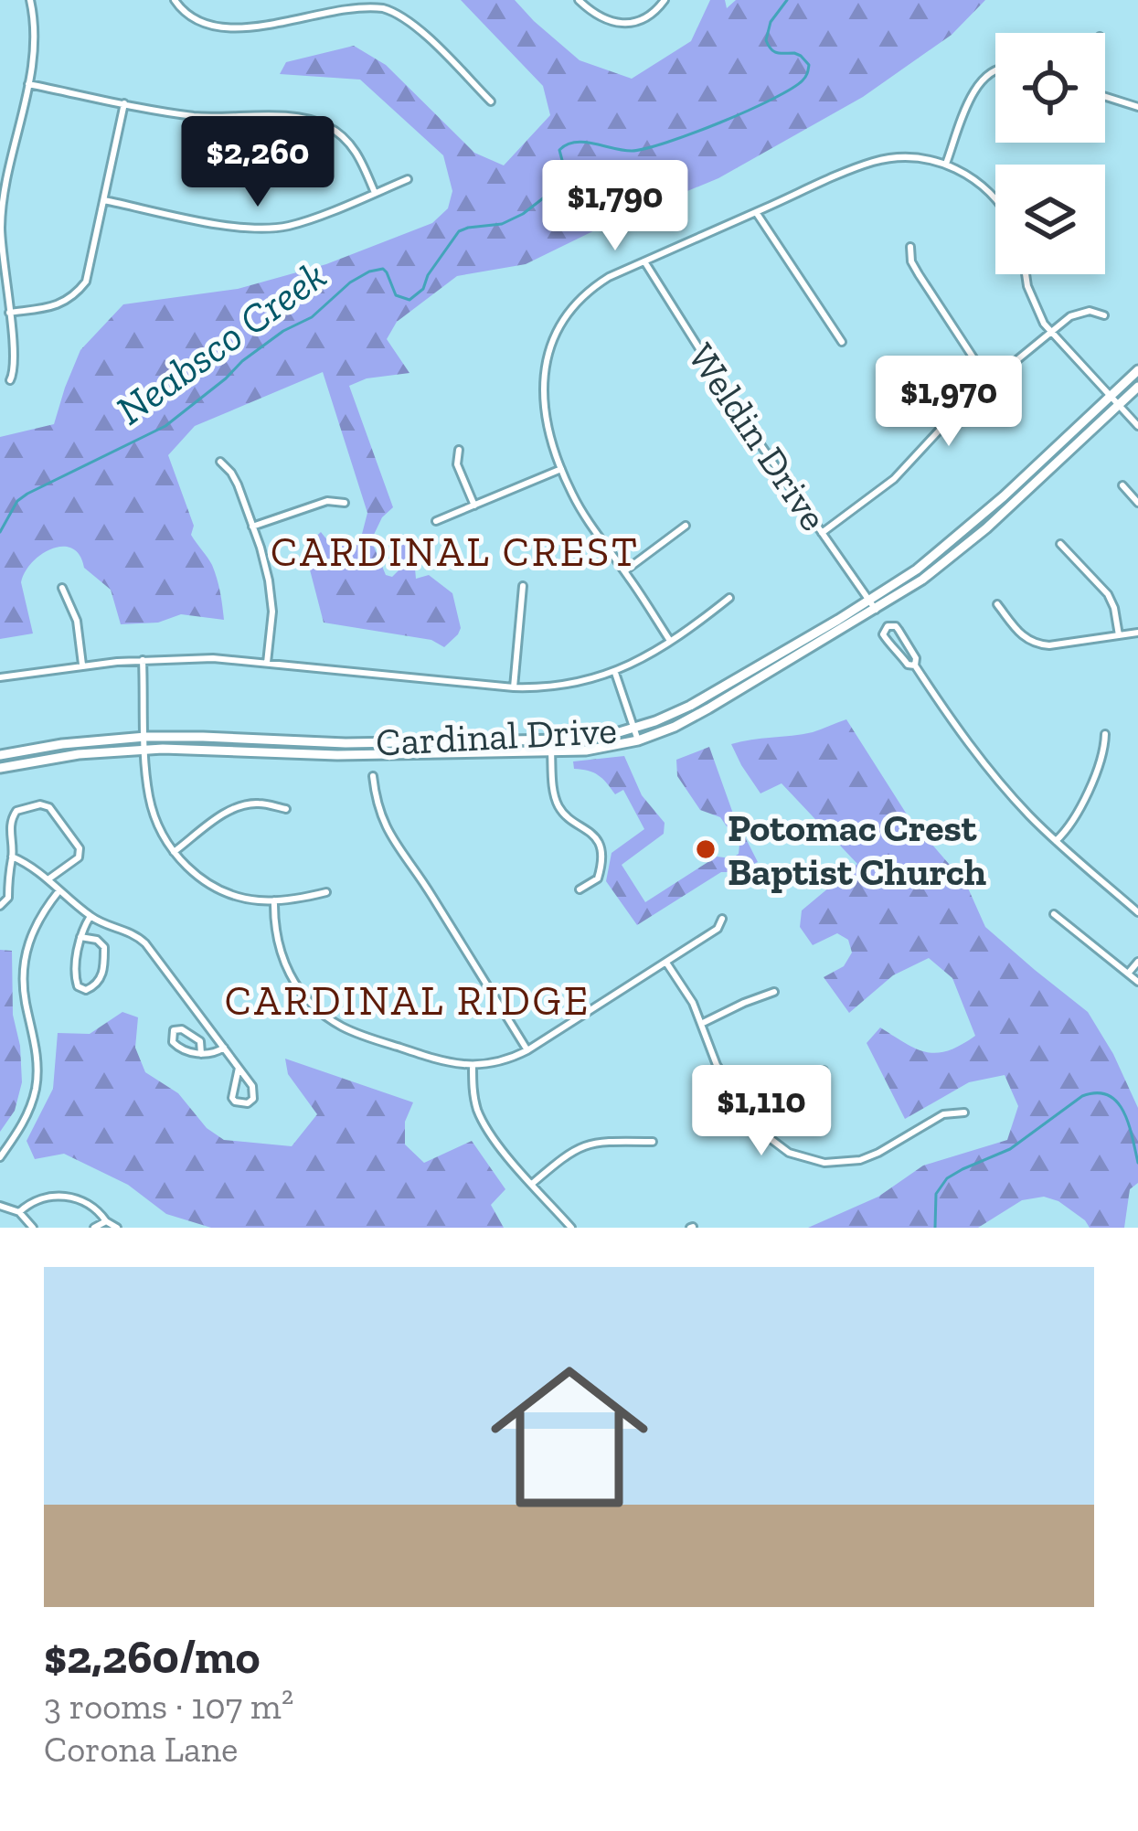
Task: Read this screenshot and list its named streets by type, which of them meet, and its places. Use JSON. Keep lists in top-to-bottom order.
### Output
{
  "streets": {
    "main road": ["Cardinal Drive"],
    "street": ["Weldin Drive"]
  },
  "crossings": [
    ["Weldin Drive", "Cardinal Drive"]
  ],
  "districts": ["CARDINAL CREST", "CARDINAL RIDGE"],
  "water": ["Neabsco Creek"],
  "places": ["Potomac Crest Baptist Church"],
  "page": {
    "price": [
      "$2,260",
      "$1,790",
      "$1,970",
      "$1,110"
    ],
    "list": [
      {
        "name": "$2,260/mo",
        "note": "3 rooms · 107 m² · Corona Lane"
      }
    ]
  }
}
